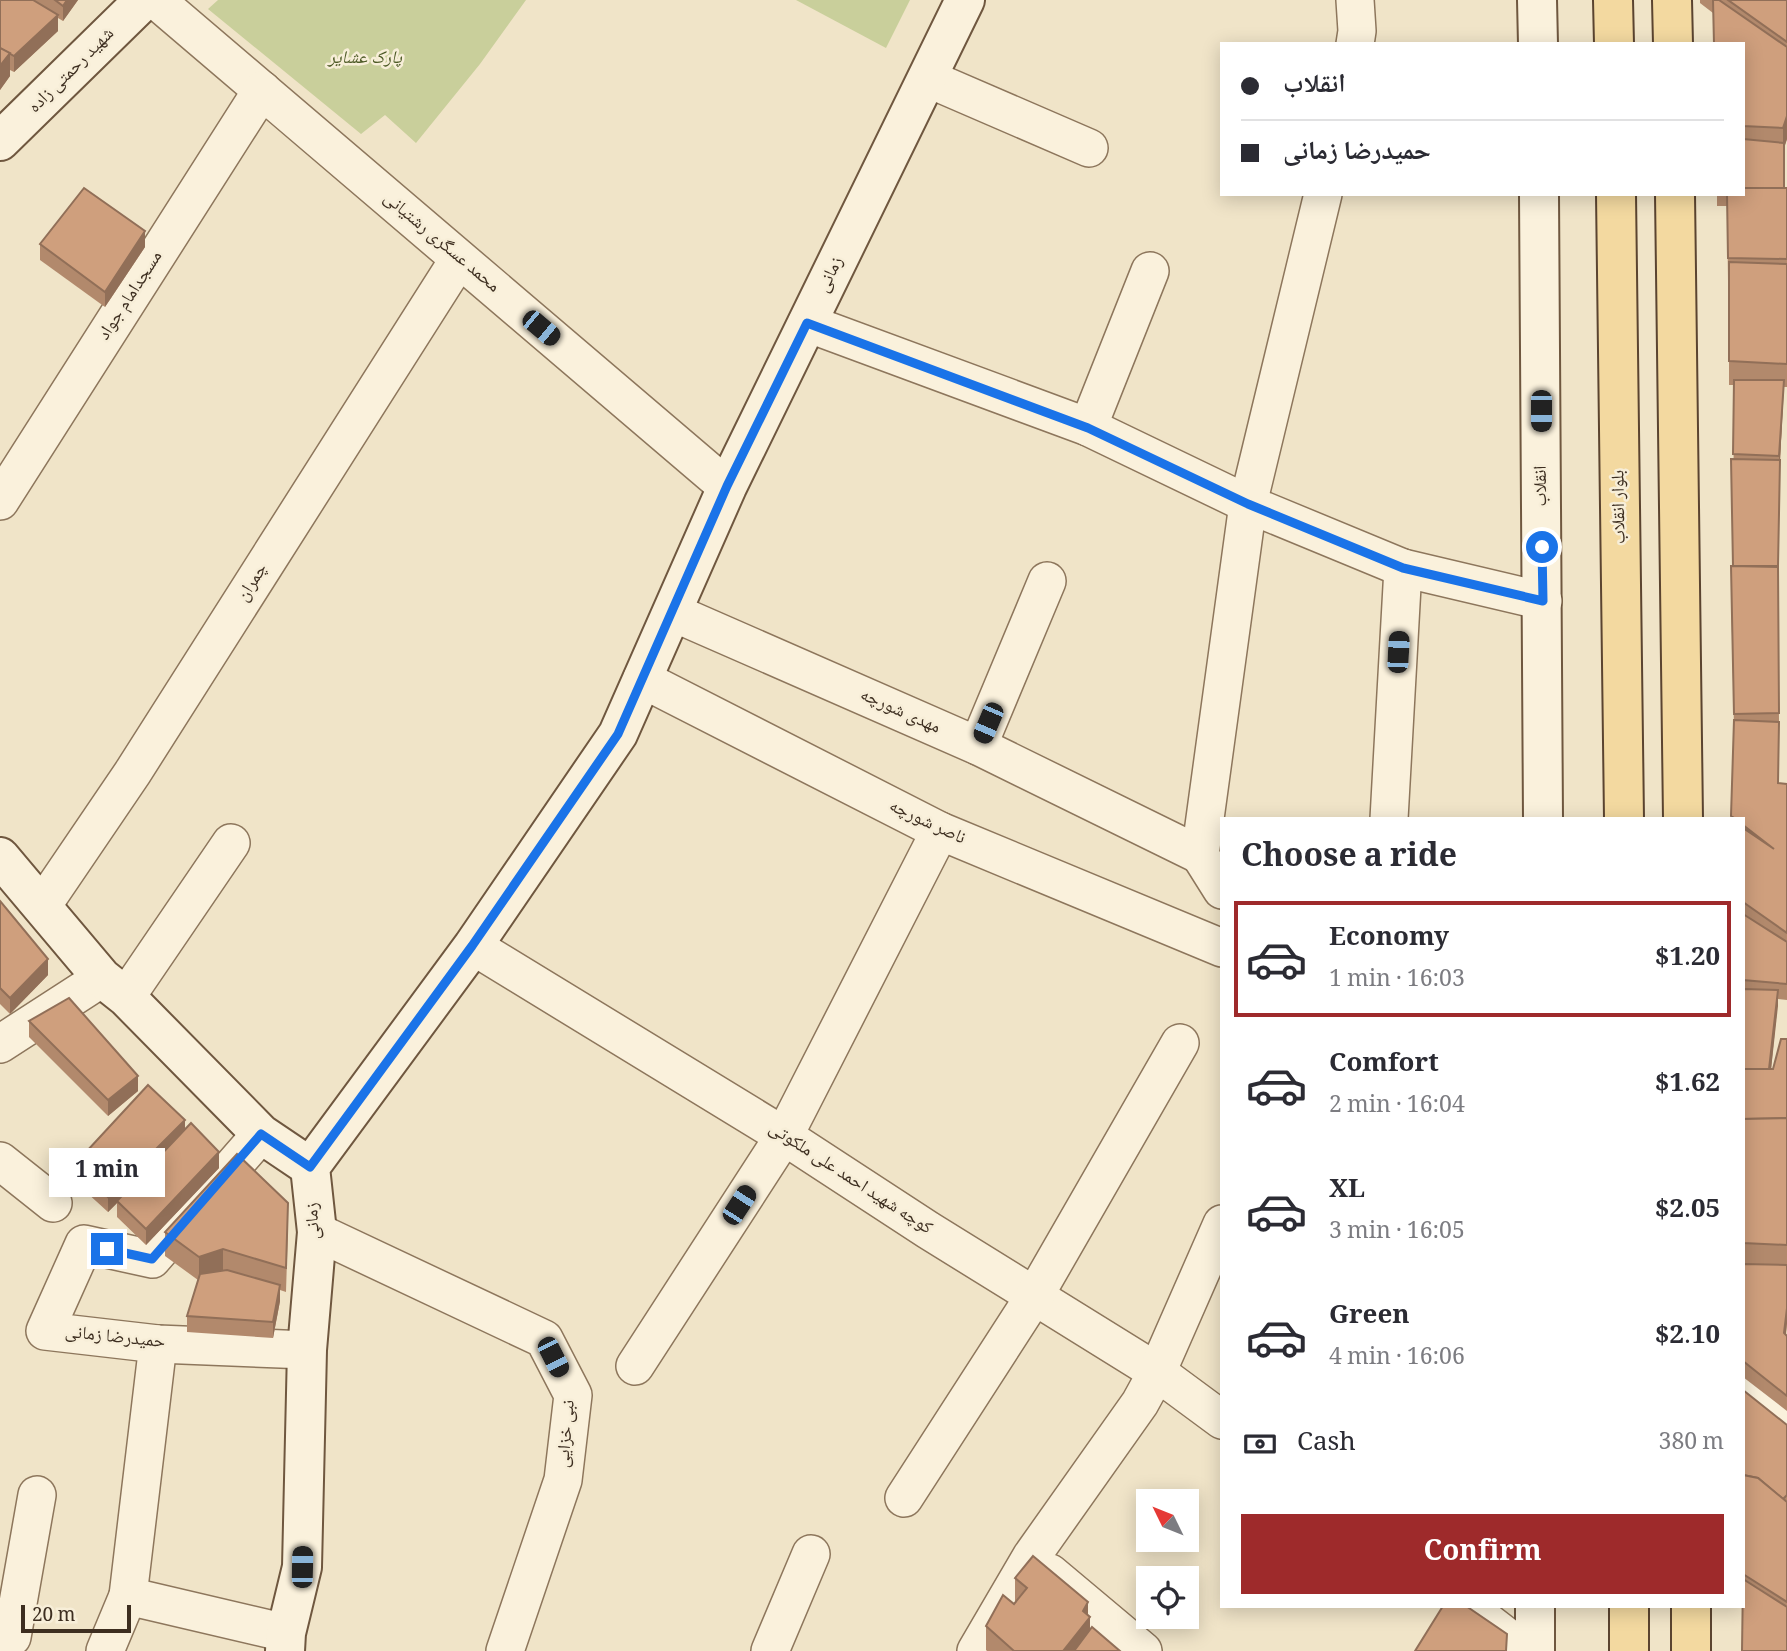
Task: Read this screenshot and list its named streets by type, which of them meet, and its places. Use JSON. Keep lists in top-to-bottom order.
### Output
{
  "streets": {
    "main road": ["بلوار انقلاب"],
    "street": [
      "شهید رحمتی زاده",
      "محمد عسگری رشتیانی",
      "زمانی",
      "مسجدامام جواد",
      "انقلاب",
      "چمران",
      "مهدی شورچه",
      "ناصر شورچه",
      "کوچه شهید احمد علی ملکوتی",
      "حمیدرضا زمانی",
      "نبی خزایی"
    ]
  },
  "crossings": [
    ["محمد عسگری رشتیانی", "زمانی"],
    ["محمد عسگری رشتیانی", "مسجدامام جواد"],
    ["محمد عسگری رشتیانی", "چمران"],
    ["زمانی", "مهدی شورچه"],
    ["زمانی", "ناصر شورچه"],
    ["زمانی", "کوچه شهید احمد علی ملکوتی"],
    ["زمانی", "حمیدرضا زمانی"],
    ["زمانی", "نبی خزایی"]
  ],
  "parks": ["پارک عشایر"],
  "scale_bar": "20 m",
  "north": "top left",
  "page": {
    "banner": ["انقلاب", "حمیدرضا زمانی"],
    "heading": "Choose a ride",
    "list": [
      {
        "name": "Economy",
        "note": "1 min · 16:03",
        "value": "$1.20"
      },
      {
        "name": "Comfort",
        "note": "2 min · 16:04",
        "value": "$1.62"
      },
      {
        "name": "XL",
        "note": "3 min · 16:05",
        "value": "$2.05"
      },
      {
        "name": "Green",
        "note": "4 min · 16:06",
        "value": "$2.10"
      }
    ],
    "bubble": "1 min",
    "pay": ["Cash", "380 m"],
    "buttons": "Confirm",
    "scale": "20 m"
  }
}
